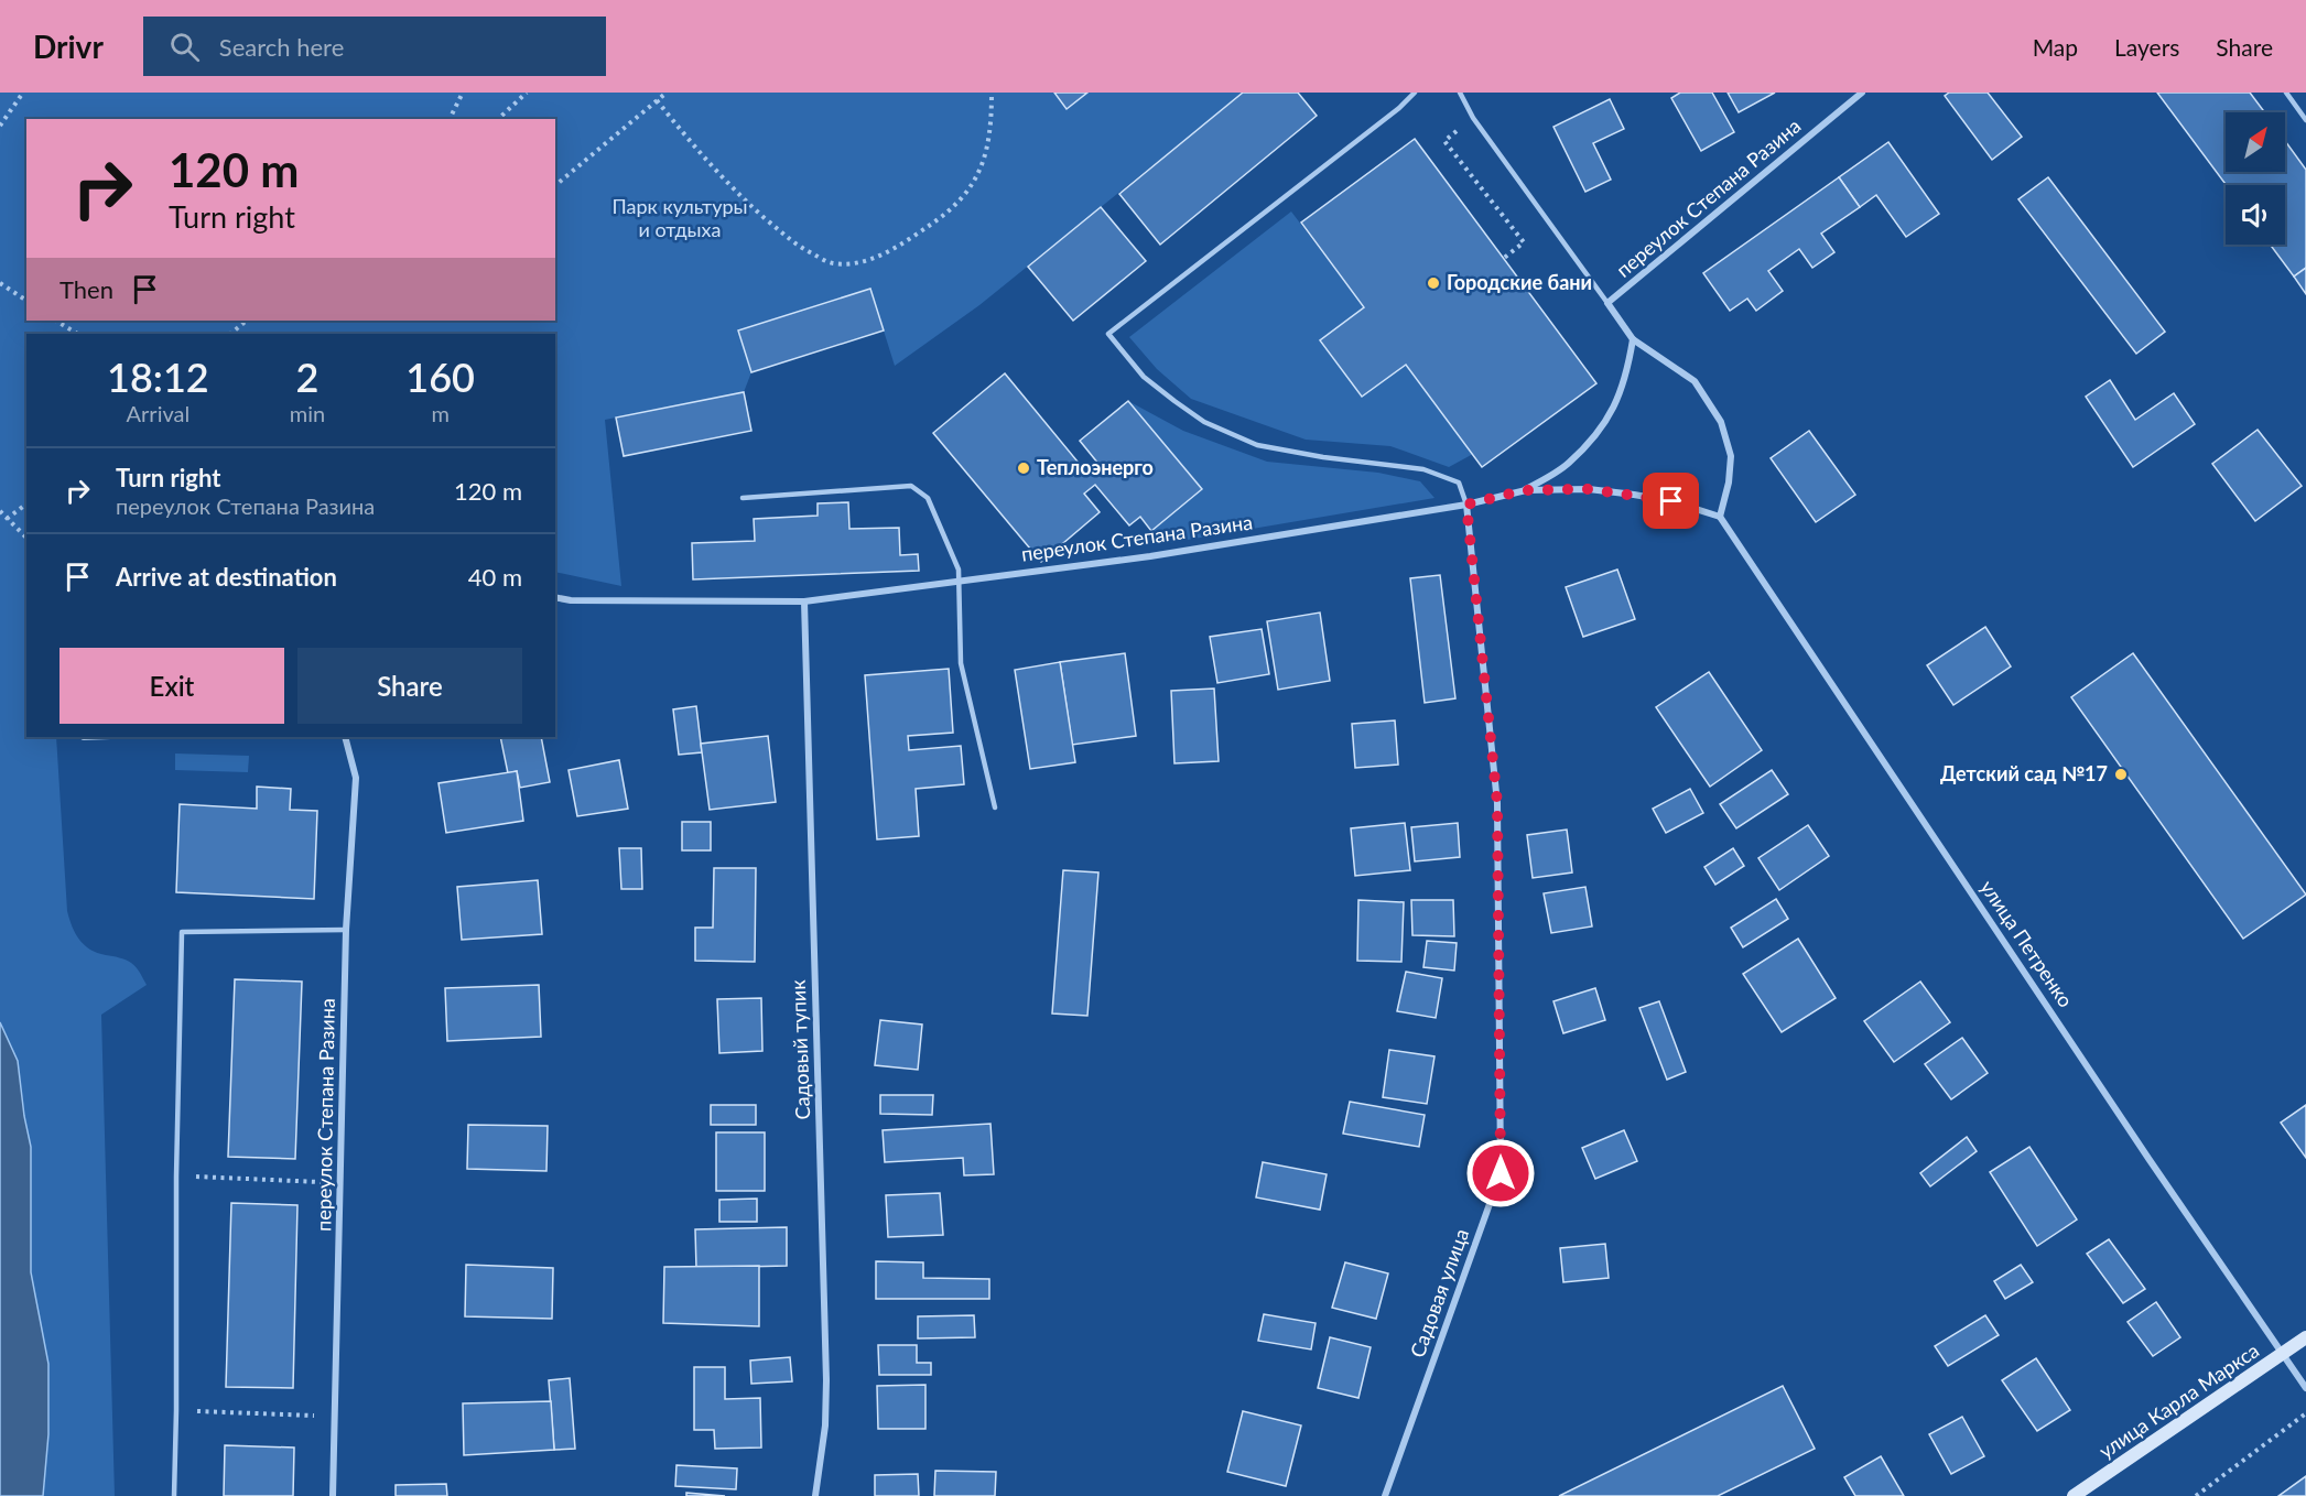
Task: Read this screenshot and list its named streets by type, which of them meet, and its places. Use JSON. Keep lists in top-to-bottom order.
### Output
{
  "streets": {
    "street": [
      "переулок Степана Разина",
      "улица Петренко",
      "Садовый тупик",
      "Садовая улица",
      "улица Карла Маркса"
    ]
  },
  "crossings": [
    ["переулок Степана Разина", "улица Петренко"],
    ["переулок Степана Разина", "Садовый тупик"],
    ["переулок Степана Разина", "Садовая улица"],
    ["улица Петренко", "улица Карла Маркса"]
  ],
  "parks": ["Парк культуры и отдыха"],
  "places": ["Городские бани", "Теплоэнерго", "Детский сад №17"],
  "north": "top right",
  "page": {
    "header": "Drivr",
    "search": "Search here",
    "nav": ["Map", "Layers", "Share"],
    "turn": ["120 m", "Turn right"],
    "then": "Then",
    "eta": [
      "18:12",
      "Arrival",
      "2",
      "min",
      "160",
      "m"
    ],
    "list": [
      {
        "name": "Turn right",
        "note": "переулок Степана Разина",
        "value": "120 m"
      },
      {
        "name": "Arrive at destination",
        "value": "40 m"
      }
    ],
    "buttons": ["Exit", "Share"]
  }
}
